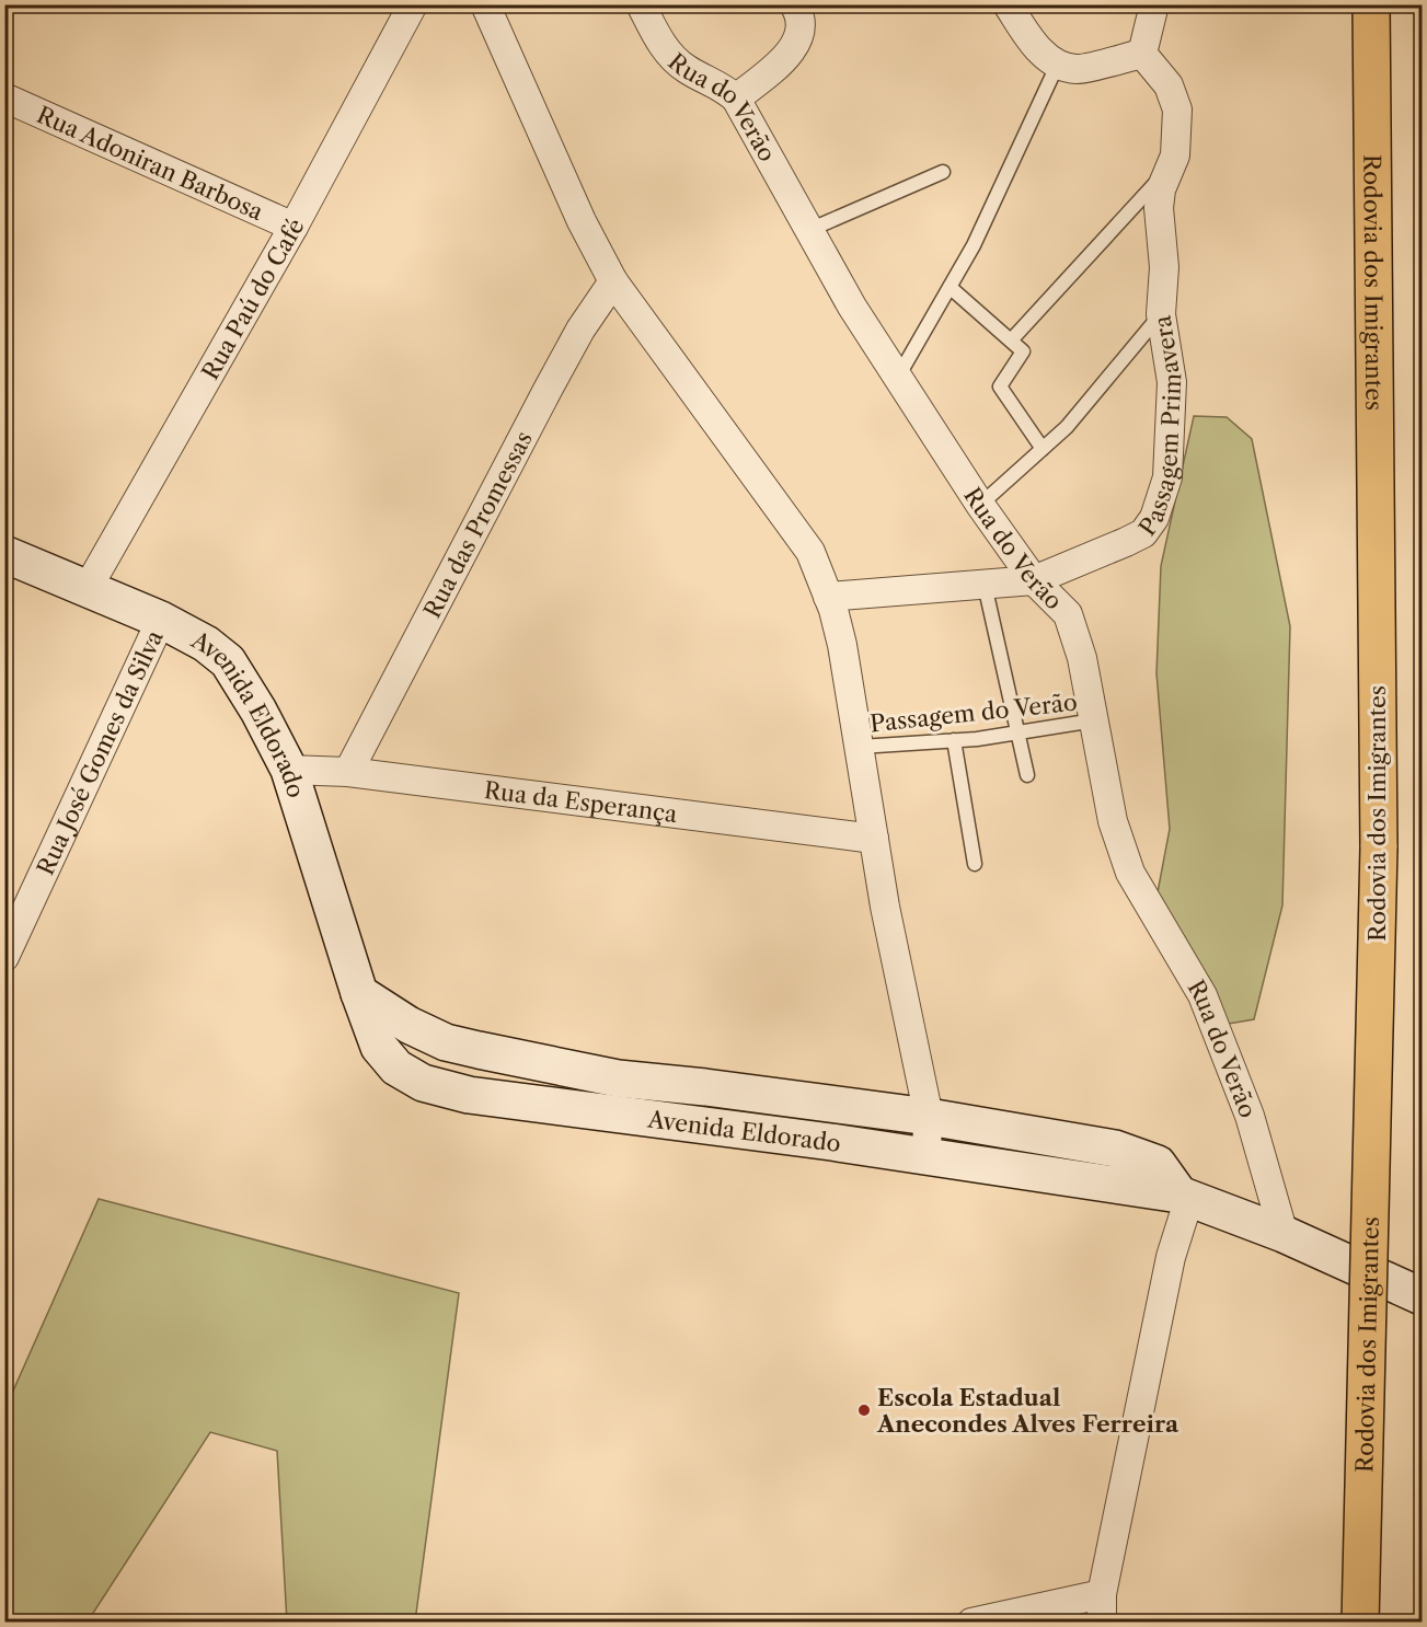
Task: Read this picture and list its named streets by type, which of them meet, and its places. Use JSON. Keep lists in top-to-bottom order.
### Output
{
  "streets": {
    "highway": ["Rodovia dos Imigrantes"],
    "main road": ["Avenida Eldorado"],
    "street": [
      "Rua do Verão",
      "Rua Adoniran Barbosa",
      "Rua Paú do Café",
      "Passagem Primavera",
      "Rua das Promessas",
      "Rua José Gomes da Silva",
      "Rua da Esperança"
    ],
    "lane": ["Passagem do Verão"]
  },
  "crossings": [
    ["Rua do Verão", "Passagem Primavera"],
    ["Rua do Verão", "Passagem do Verão"],
    ["Rua do Verão", "Avenida Eldorado"],
    ["Rua Adoniran Barbosa", "Rua Paú do Café"],
    ["Rua Paú do Café", "Avenida Eldorado"],
    ["Rua das Promessas", "Rua da Esperança"],
    ["Avenida Eldorado", "Rua José Gomes da Silva"],
    ["Avenida Eldorado", "Rua da Esperança"]
  ],
  "places": ["Escola Estadual Anecondes Alves Ferreira"]
}
